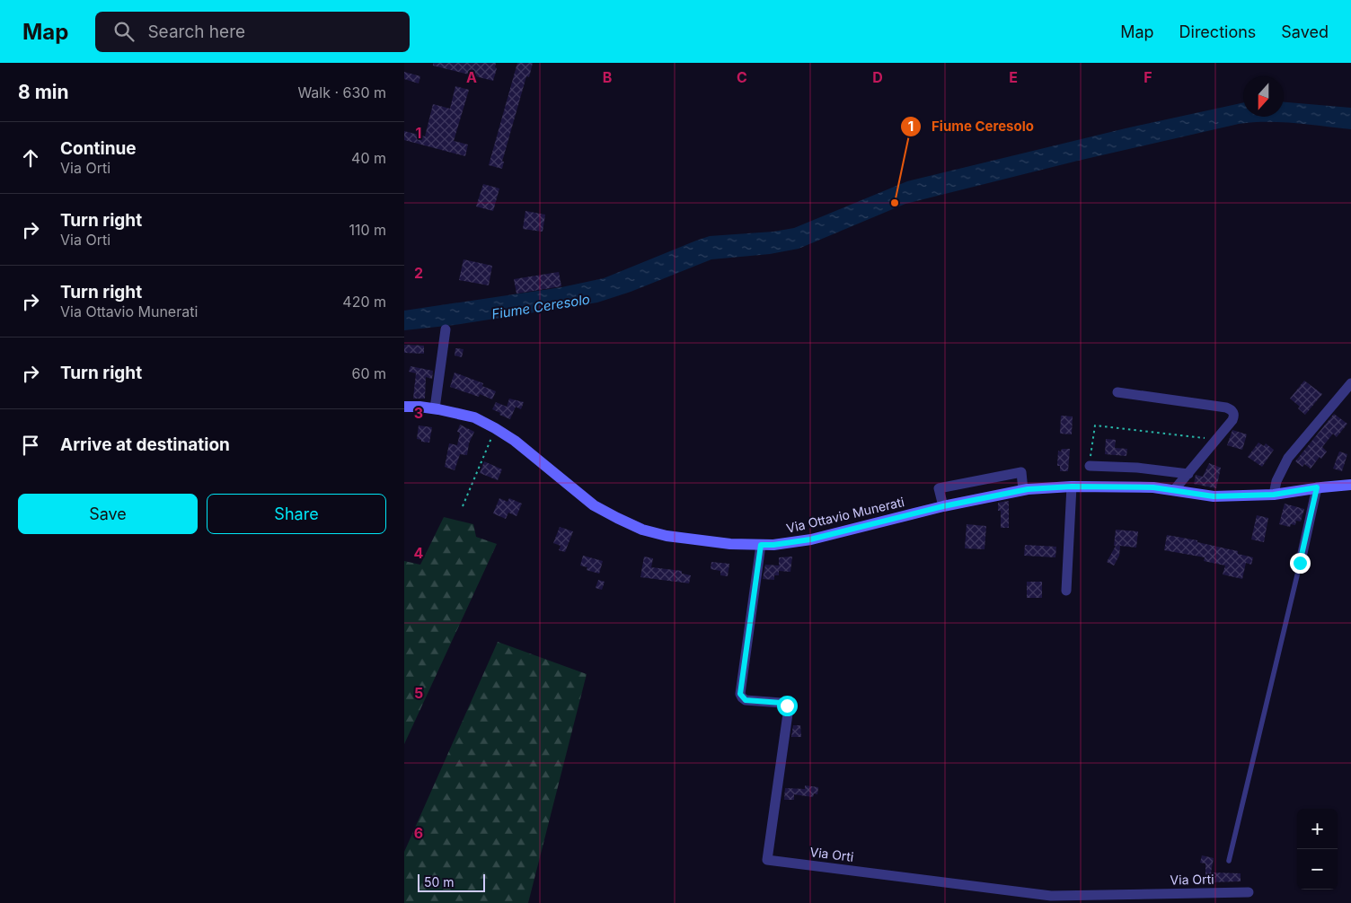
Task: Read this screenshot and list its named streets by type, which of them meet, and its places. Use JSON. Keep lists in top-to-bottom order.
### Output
{
  "streets": {
    "street": ["Via Ottavio Munerati", "Via Orti"]
  },
  "crossings": [
    ["Via Ottavio Munerati", "Via Orti"]
  ],
  "water": ["Fiume Ceresolo"],
  "places": ["Fiume Ceresolo"],
  "scale_bar": "50 m",
  "north": "bottom",
  "page": {
    "header": "Map",
    "search": "Search here",
    "nav": ["Map", "Directions", "Saved"],
    "heading": ["8 min", "Walk · 630 m"],
    "list": [
      ["Continue", "Via Orti", "40 m"],
      ["Turn right", "Via Orti", "110 m"],
      ["Turn right", "Via Ottavio Munerati", "420 m"],
      ["Turn right", "60 m"],
      "Arrive at destination"
    ],
    "buttons": ["Save", "Share"],
    "map_buttons": ["+", "−"],
    "scale": "50 m"
  },
  "grid": {
    "columns": [
      "A",
      "B",
      "C",
      "D",
      "E",
      "F"
    ],
    "rows": [
      "1",
      "2",
      "3",
      "4",
      "5",
      "6"
    ]
  }
}
